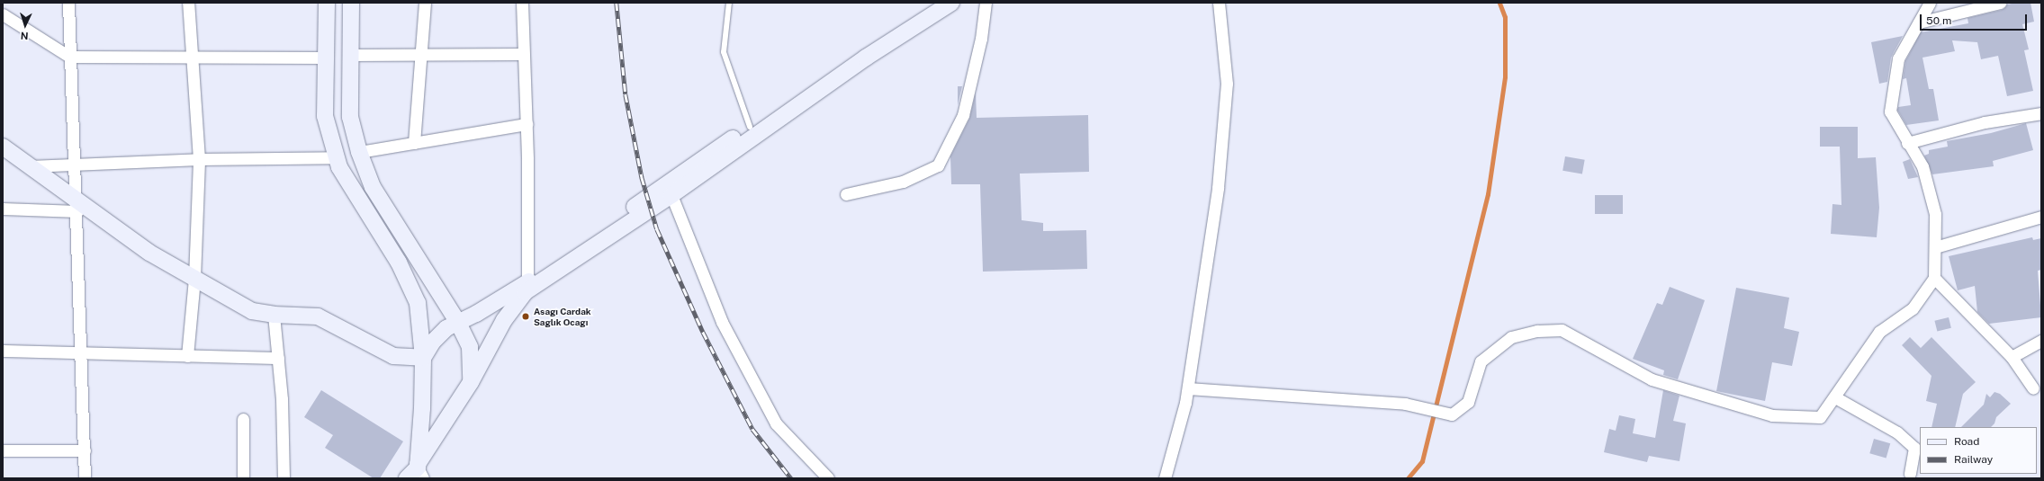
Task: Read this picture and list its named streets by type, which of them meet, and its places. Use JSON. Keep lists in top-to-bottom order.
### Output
{
  "places": ["Asagı Cardak Saglık Ocagı"],
  "legend": ["Road", "Railway"],
  "scale_bar": "50 m",
  "north": "bottom"
}
